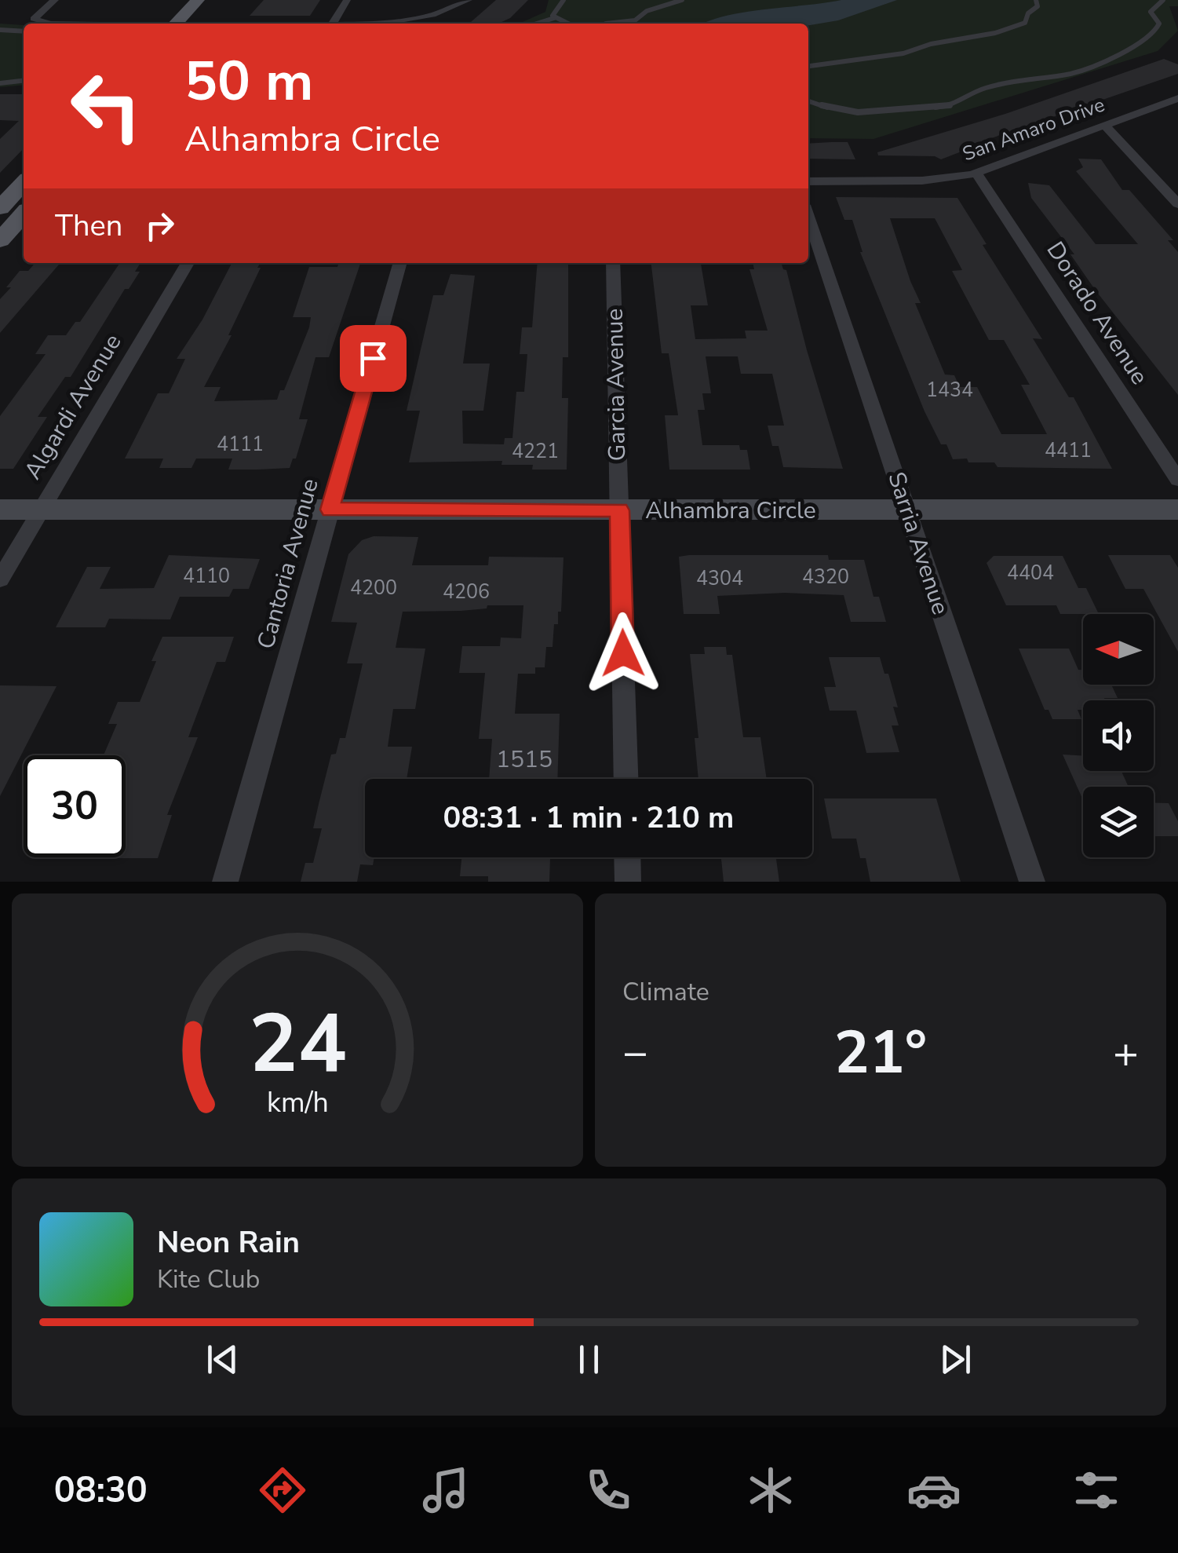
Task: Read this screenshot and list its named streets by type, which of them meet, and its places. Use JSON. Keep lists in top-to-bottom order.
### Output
{
  "streets": {
    "street": [
      "San Amaro Drive",
      "Dorado Avenue",
      "Garcia Avenue",
      "Algardi Avenue",
      "Alhambra Circle",
      "Sarria Avenue",
      "Cantoria Avenue"
    ]
  },
  "crossings": [
    ["San Amaro Drive", "Dorado Avenue"],
    ["Garcia Avenue", "Alhambra Circle"],
    ["Algardi Avenue", "Alhambra Circle"],
    ["Alhambra Circle", "Sarria Avenue"],
    ["Alhambra Circle", "Cantoria Avenue"]
  ],
  "house_numbers": [
    "1434",
    "4111",
    "4411",
    "4221",
    "4404",
    "4110",
    "4320",
    "4304",
    "4200",
    "4206",
    "1515"
  ],
  "north": "left",
  "page": {
    "turn": ["50 m", "Alhambra Circle"],
    "then": "Then",
    "limit": "30",
    "trip": "08:31 · 1 min · 210 m",
    "tile": "Climate",
    "heat": ["−", "21°", "+"],
    "song": ["Neon Rain", "Kite Club"],
    "tabs": "08:30",
    "gauge": ["24", "km/h"]
  }
}
